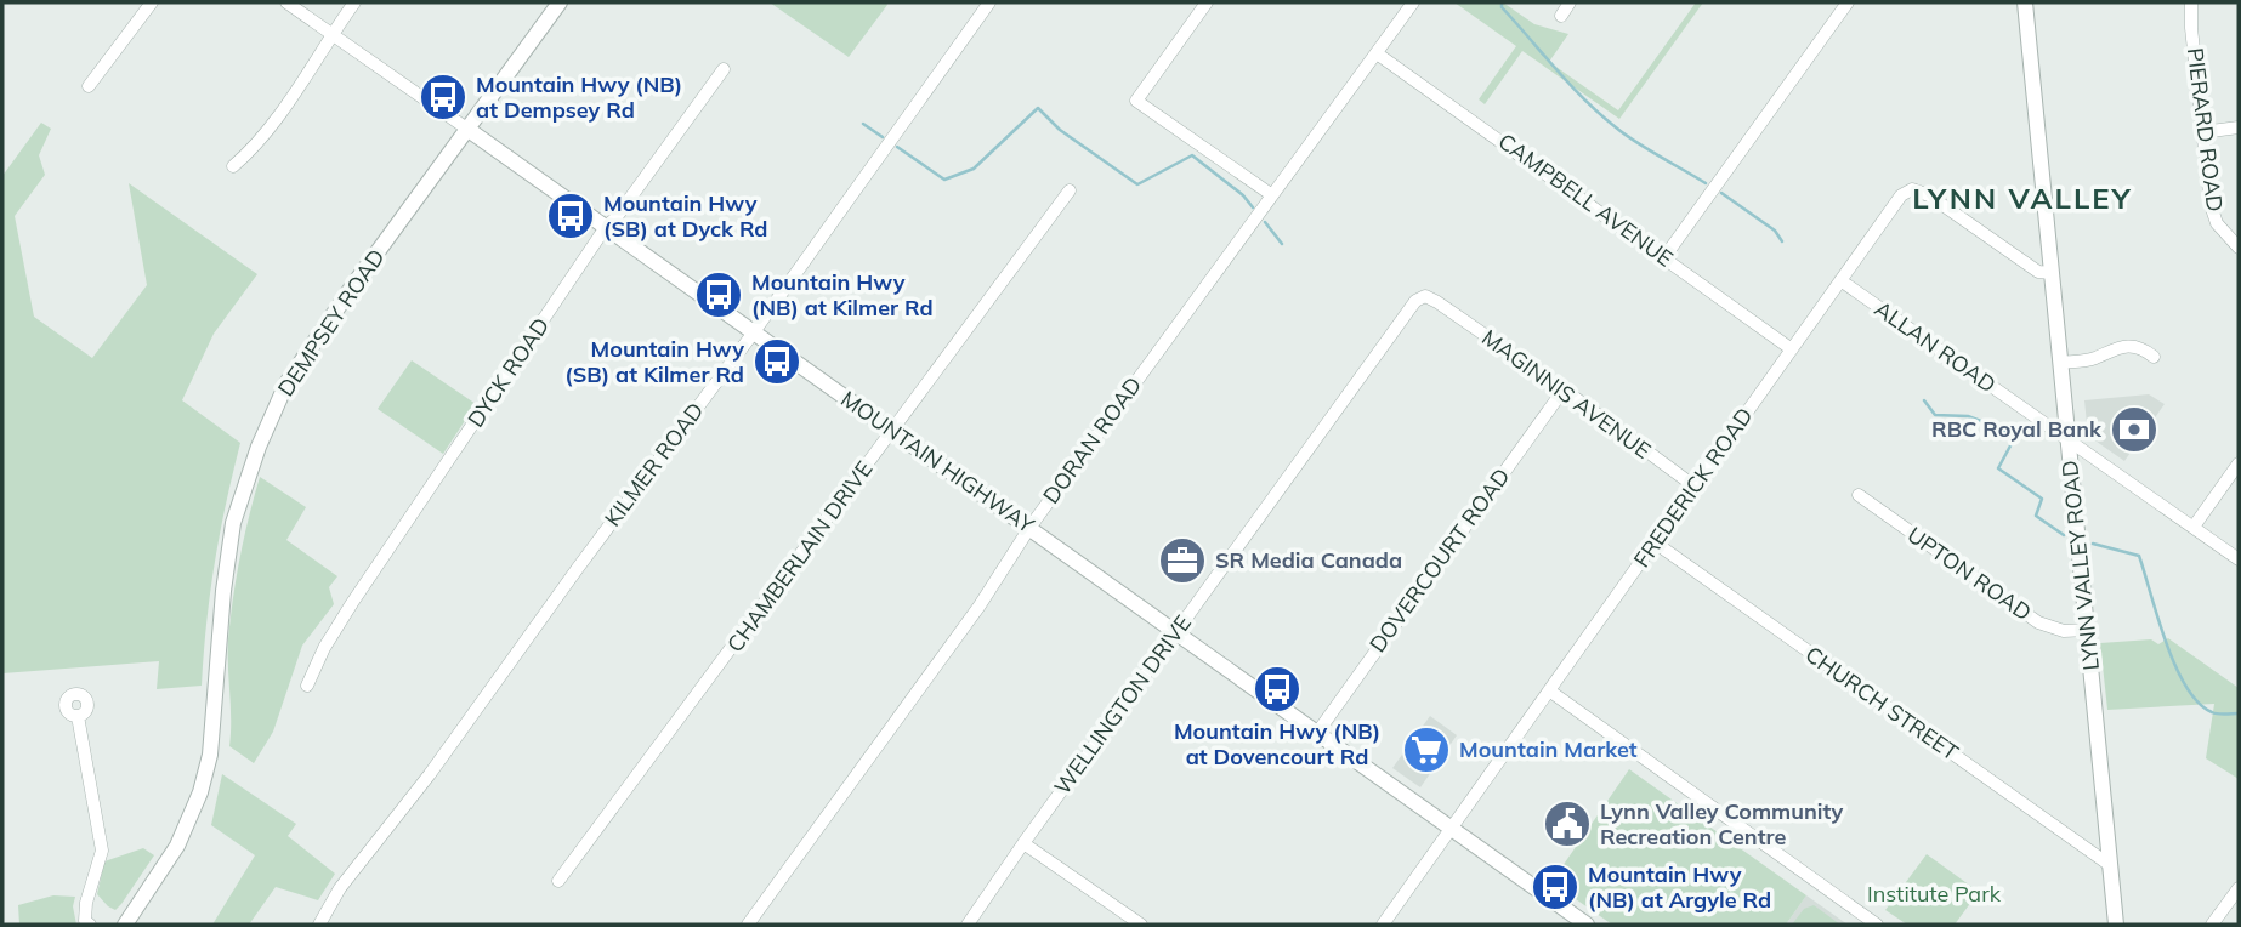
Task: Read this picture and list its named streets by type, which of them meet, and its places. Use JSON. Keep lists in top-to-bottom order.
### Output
{
  "streets": {
    "street": [
      "PIERARD ROAD",
      "CAMPBELL AVENUE",
      "DEMPSEY ROAD",
      "ALLAN ROAD",
      "DYCK ROAD",
      "MAGINNIS AVENUE",
      "DORAN ROAD",
      "MOUNTAIN HIGHWAY",
      "KILMER ROAD",
      "FREDERICK ROAD",
      "CHAMBERLAIN DRIVE",
      "DOVERCOURT ROAD",
      "LYNN VALLEY ROAD",
      "UPTON ROAD",
      "CHURCH STREET",
      "WELLINGTON DRIVE"
    ]
  },
  "crossings": [
    ["CAMPBELL AVENUE", "DORAN ROAD"],
    ["CAMPBELL AVENUE", "FREDERICK ROAD"],
    ["DEMPSEY ROAD", "MOUNTAIN HIGHWAY"],
    ["ALLAN ROAD", "FREDERICK ROAD"],
    ["ALLAN ROAD", "LYNN VALLEY ROAD"],
    ["DYCK ROAD", "MOUNTAIN HIGHWAY"],
    ["MAGINNIS AVENUE", "FREDERICK ROAD"],
    ["MAGINNIS AVENUE", "DOVERCOURT ROAD"],
    ["MAGINNIS AVENUE", "WELLINGTON DRIVE"],
    ["DORAN ROAD", "MOUNTAIN HIGHWAY"],
    ["MOUNTAIN HIGHWAY", "KILMER ROAD"],
    ["MOUNTAIN HIGHWAY", "FREDERICK ROAD"],
    ["MOUNTAIN HIGHWAY", "CHAMBERLAIN DRIVE"],
    ["MOUNTAIN HIGHWAY", "DOVERCOURT ROAD"],
    ["MOUNTAIN HIGHWAY", "WELLINGTON DRIVE"],
    ["FREDERICK ROAD", "LYNN VALLEY ROAD"],
    ["FREDERICK ROAD", "CHURCH STREET"],
    ["LYNN VALLEY ROAD", "UPTON ROAD"],
    ["LYNN VALLEY ROAD", "CHURCH STREET"]
  ],
  "districts": ["LYNN VALLEY"],
  "parks": ["Institute Park"],
  "places": {
    "bus stop": [
      "Mountain Hwy (NB) at Dempsey Rd",
      "Mountain Hwy (SB) at Dyck Rd",
      "Mountain Hwy (NB) at Kilmer Rd",
      "Mountain Hwy (SB) at Kilmer Rd",
      "Mountain Hwy (NB) at Dovencourt Rd",
      "Mountain Hwy (NB) at Argyle Rd"
    ],
    "bank": ["RBC Royal Bank"],
    "office": ["SR Media Canada"],
    "supermarket": ["Mountain Market"],
    "public building": ["Lynn Valley Community Recreation Centre"]
  }
}
